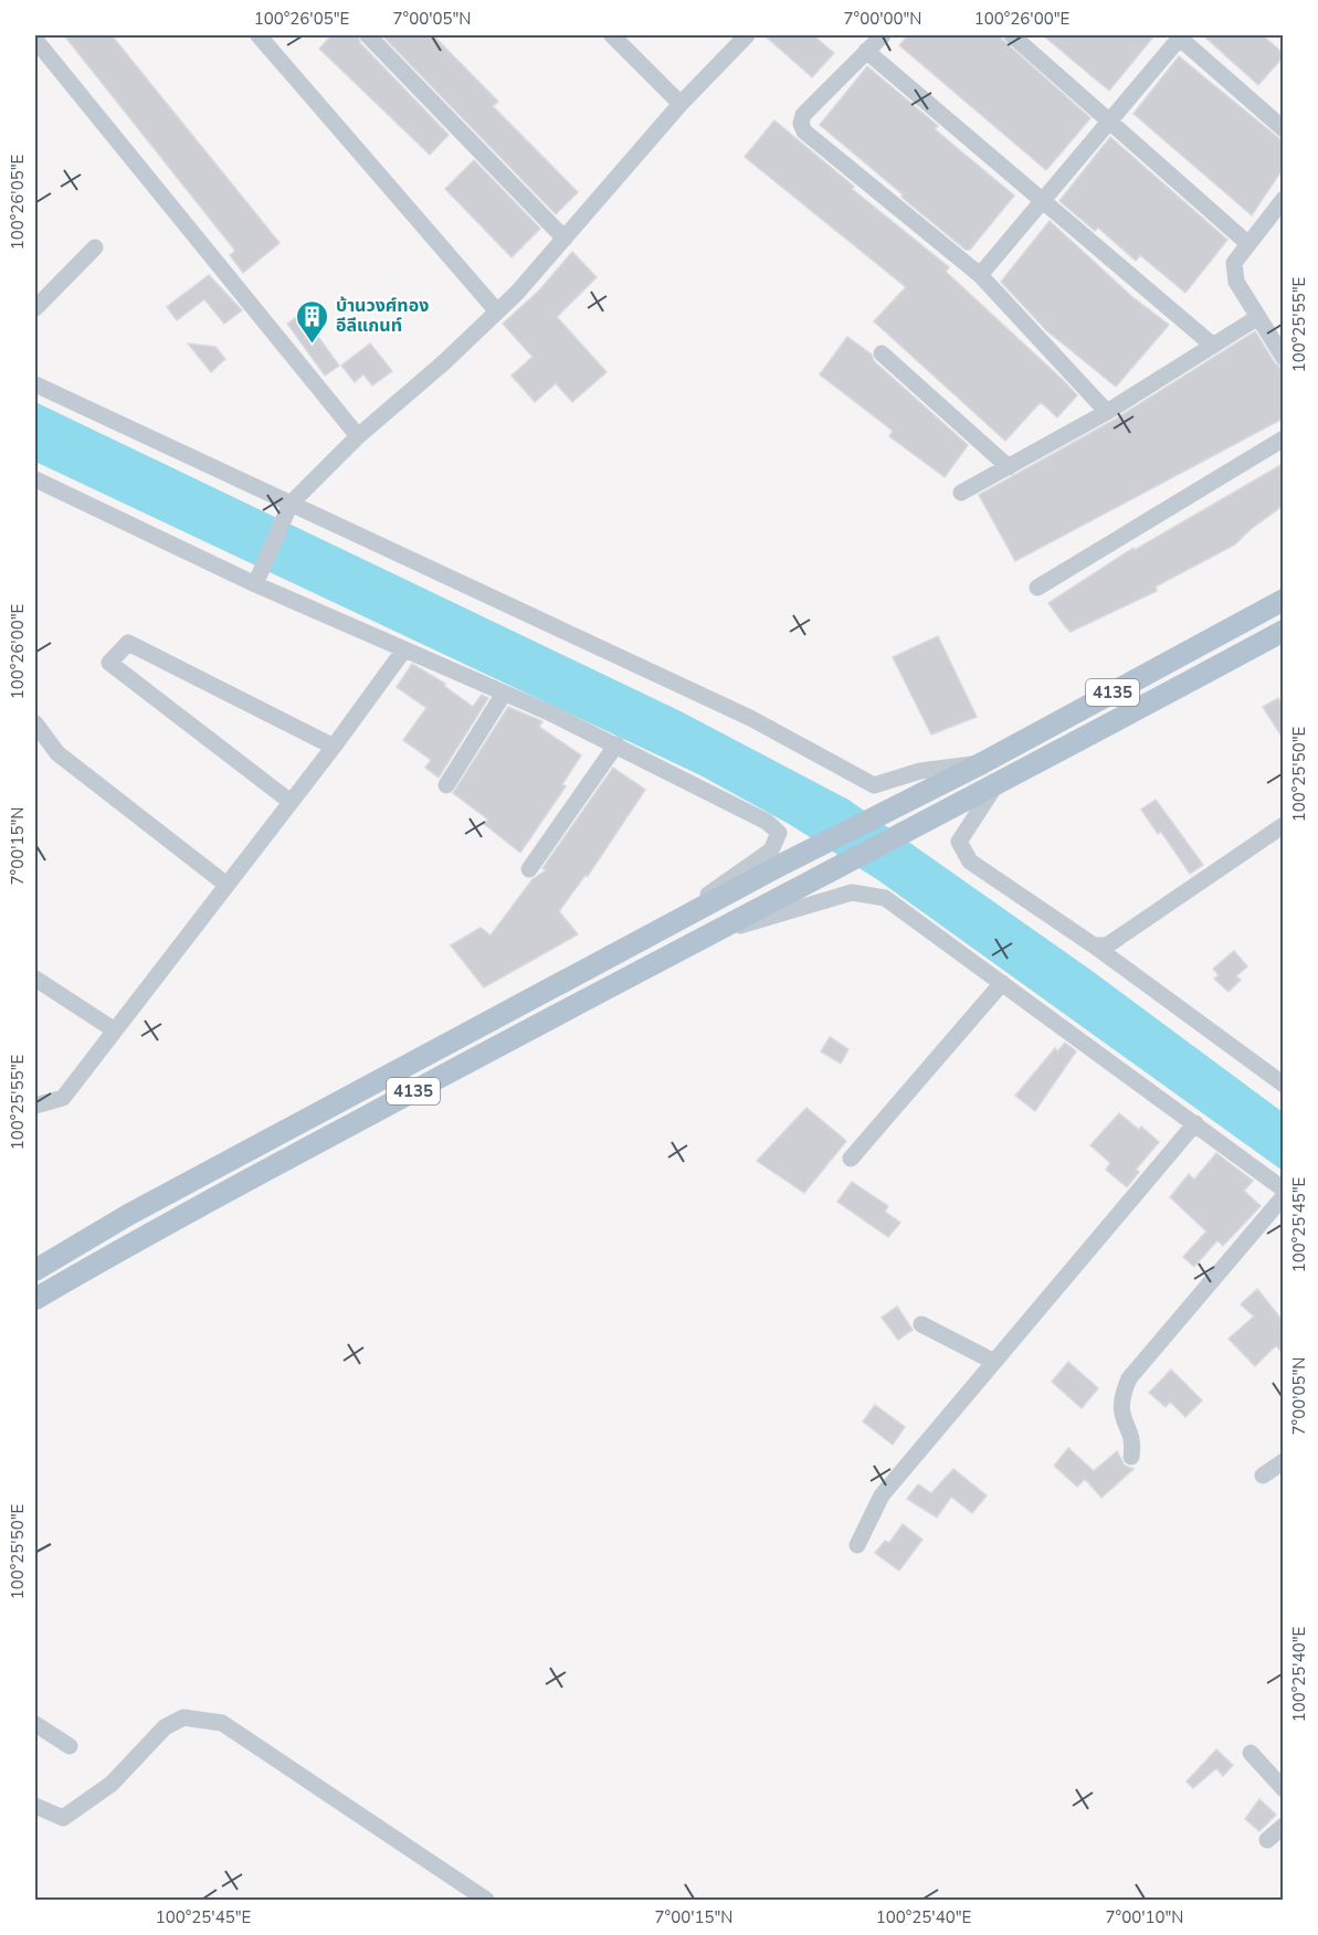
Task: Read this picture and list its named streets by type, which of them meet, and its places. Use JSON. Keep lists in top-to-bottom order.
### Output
{
  "streets": {
    "main road": ["4135"]
  },
  "places": {
    "building": ["บ้านวงศ์ทอง อีลีแกนท์"]
  },
  "coordinates": [
    "100°26'05\"E",
    "7°00'05\"N",
    "7°00'00\"N",
    "100°26'00\"E",
    "100°25'55\"E",
    "100°25'50\"E",
    "7°00'15\"N",
    "100°25'45\"E",
    "100°25'40\"E",
    "7°00'10\"N"
  ]
}
